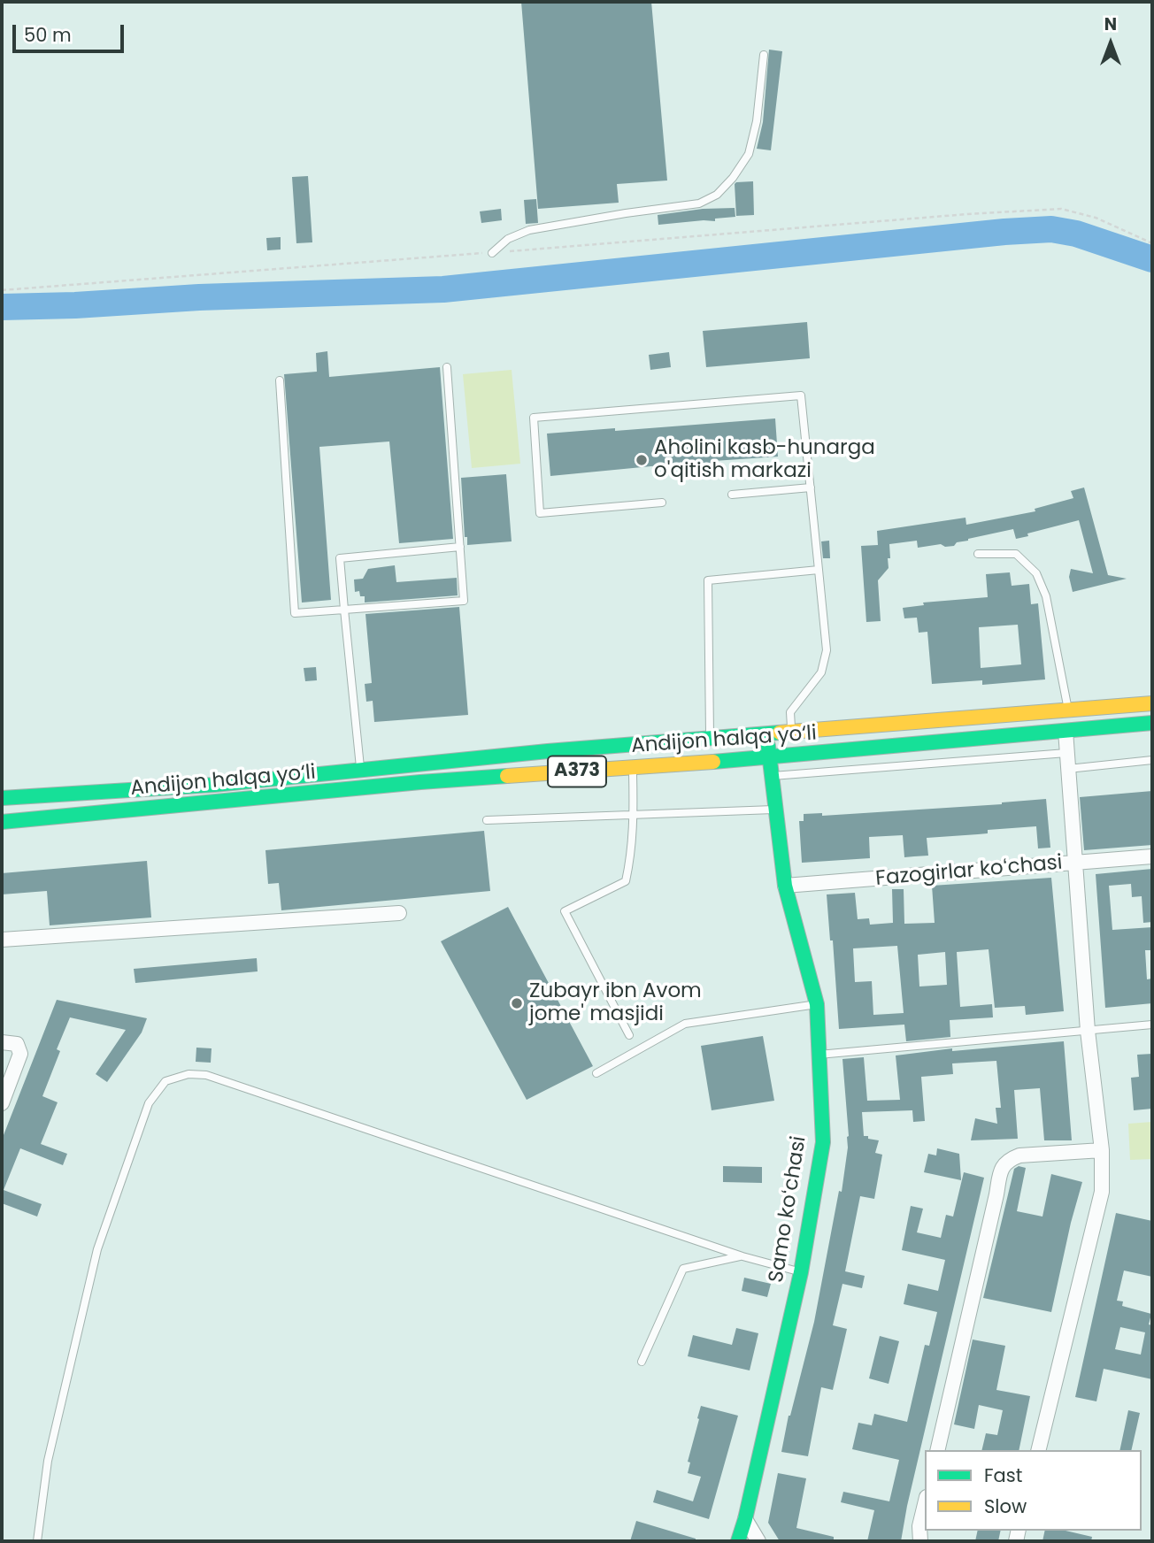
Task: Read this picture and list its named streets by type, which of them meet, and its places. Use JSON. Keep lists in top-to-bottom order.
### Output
{
  "streets": {
    "main road": ["Andijon halqa yo‘li", "A373", "Samo koʻchasi"],
    "street": ["Fazogirlar koʻchasi"]
  },
  "crossings": [
    ["Andijon halqa yo‘li", "Samo koʻchasi"],
    ["Fazogirlar koʻchasi", "Samo koʻchasi"]
  ],
  "places": ["Aholini kasb-hunarga o'qitish markazi", "Zubayr ibn Avom jome' masjidi"],
  "legend": ["Fast", "Slow"],
  "scale_bar": "50 m",
  "north": "top"
}
